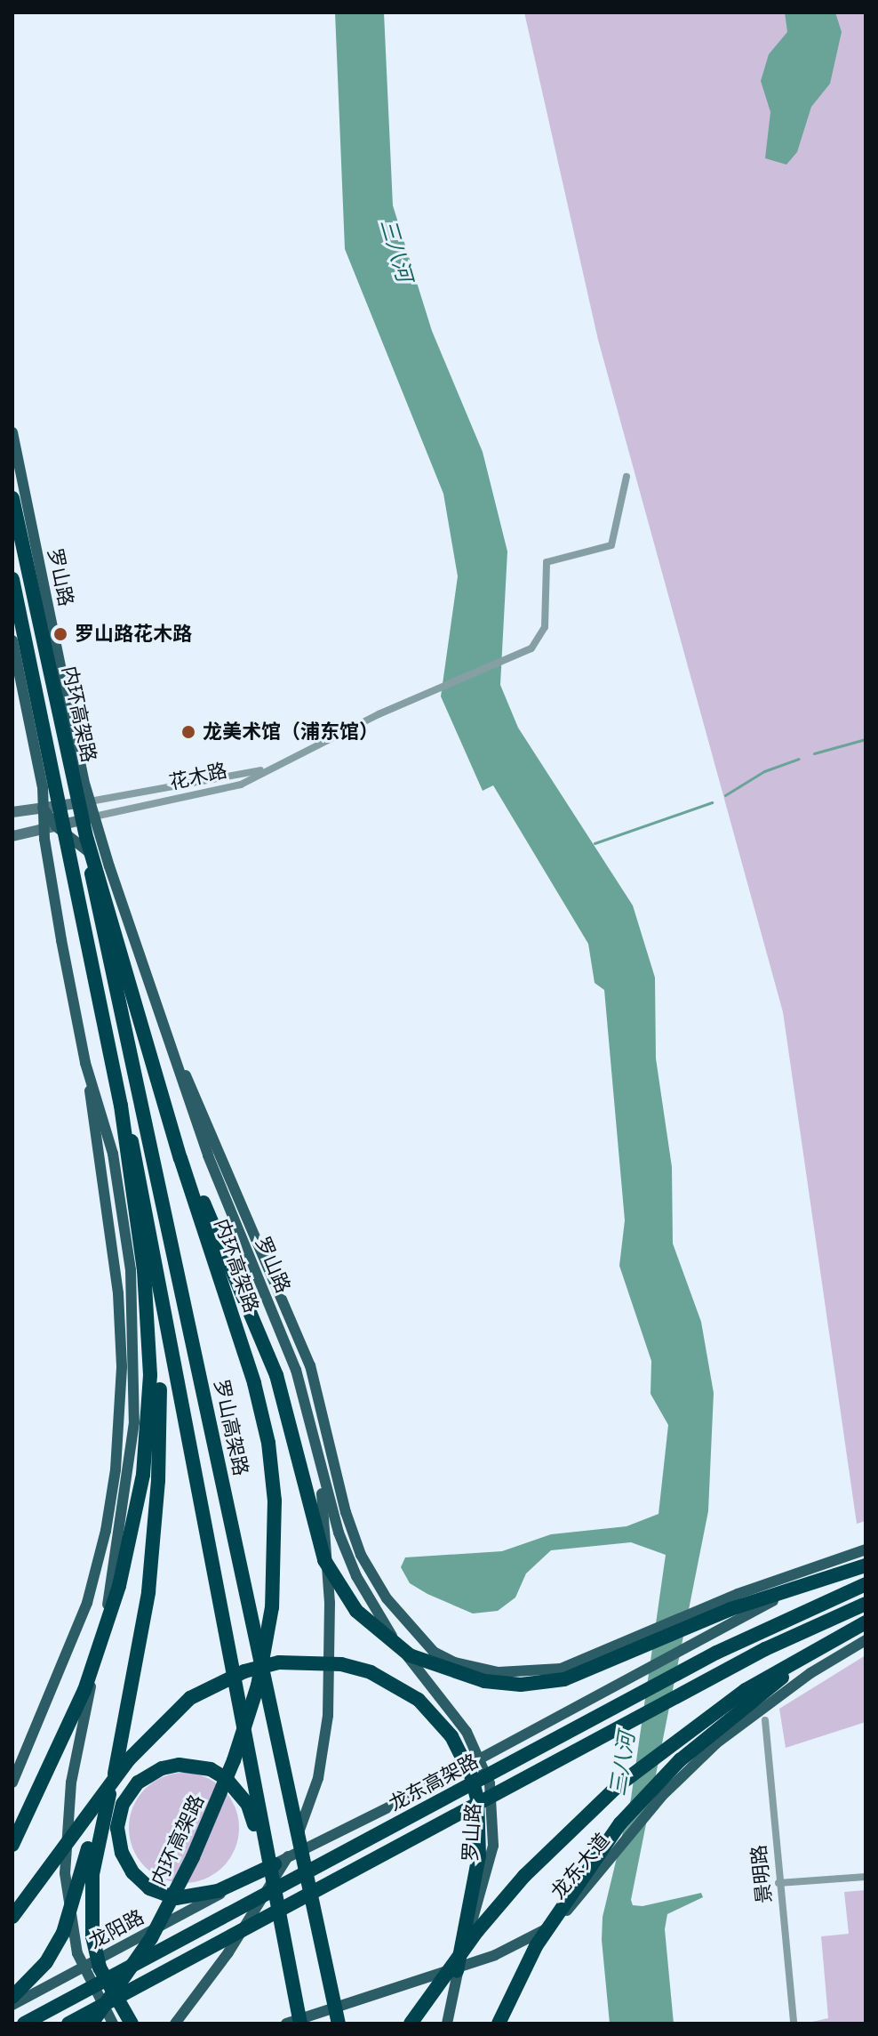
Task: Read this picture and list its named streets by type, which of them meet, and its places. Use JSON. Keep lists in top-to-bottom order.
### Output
{
  "streets": {
    "highway": ["内环高架路", "罗山高架路", "龙东高架路"],
    "main road": [
      "罗山路",
      "花木路",
      "龙东大道",
      "龙阳路"
    ],
    "street": ["景明路"]
  },
  "crossings": [
    ["罗山路", "内环高架路"],
    ["罗山路", "花木路"],
    ["内环高架路", "罗山高架路"]
  ],
  "water": ["三八河"],
  "places": ["罗山路花木路", "龙美术馆（浦东馆）"]
}
